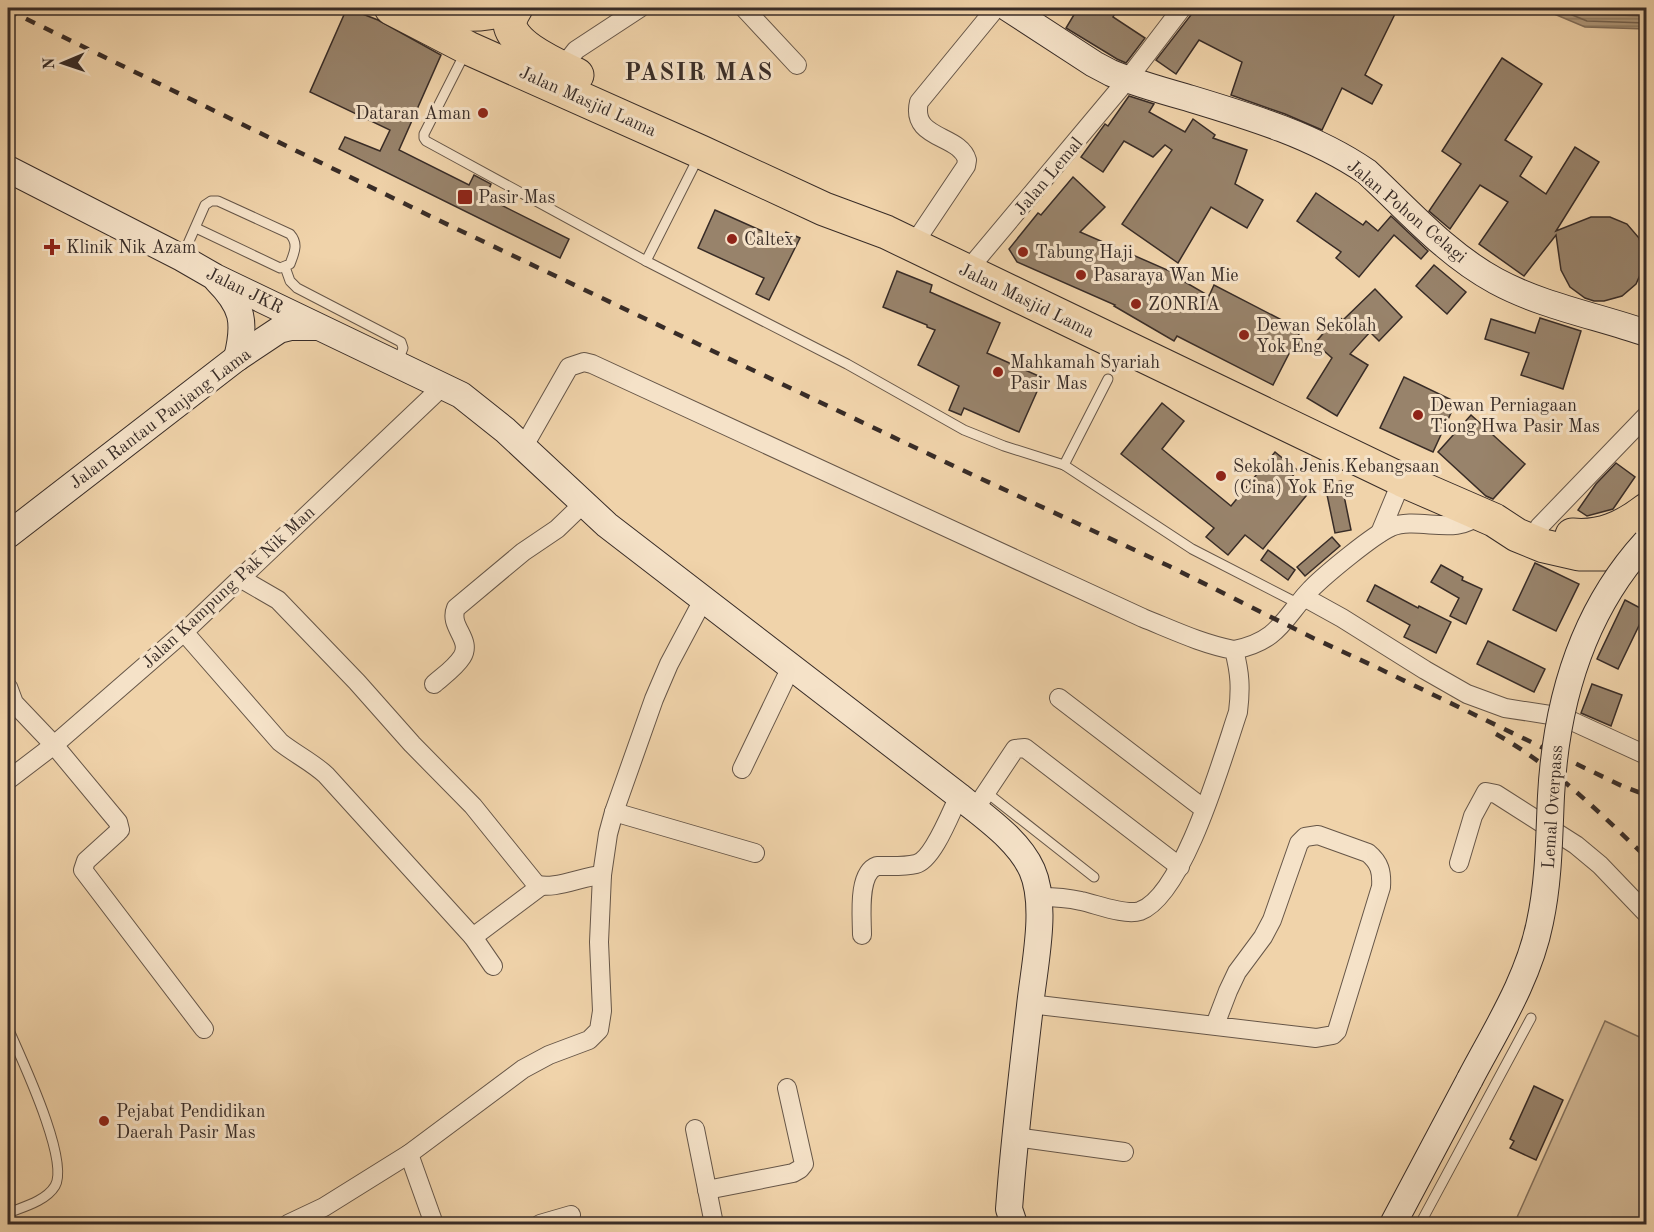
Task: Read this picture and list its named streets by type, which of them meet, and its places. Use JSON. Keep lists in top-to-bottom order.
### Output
{
  "streets": {
    "highway": ["Jalan Masjid Lama"],
    "street": [
      "Jalan Lemal",
      "Jalan Pohon Celagi",
      "Jalan JKR",
      "Jalan Rantau Panjang Lama",
      "Jalan Kampung Pak Nik Man",
      "Lemal Overpass"
    ]
  },
  "crossings": [
    ["Jalan Masjid Lama", "Jalan Lemal"],
    ["Jalan Masjid Lama", "Lemal Overpass"],
    ["Jalan Lemal", "Jalan Pohon Celagi"],
    ["Jalan JKR", "Jalan Rantau Panjang Lama"],
    ["Jalan JKR", "Jalan Kampung Pak Nik Man"]
  ],
  "districts": ["PASIR MAS"],
  "places": {
    "other": [
      "Dataran Aman",
      "Caltex",
      "Tabung Haji",
      "Pasaraya Wan Mie",
      "ZONRIA",
      "Dewan Sekolah Yok Eng",
      "Mahkamah Syariah Pasir Mas",
      "Dewan Perniagaan Tiong Hwa Pasir Mas",
      "Sekolah Jenis Kebangsaan (Cina) Yok Eng",
      "Pejabat Pendidikan Daerah Pasir Mas"
    ],
    "transit": ["Pasir Mas"],
    "health": ["Klinik Nik Azam"]
  },
  "north": "left"
}
